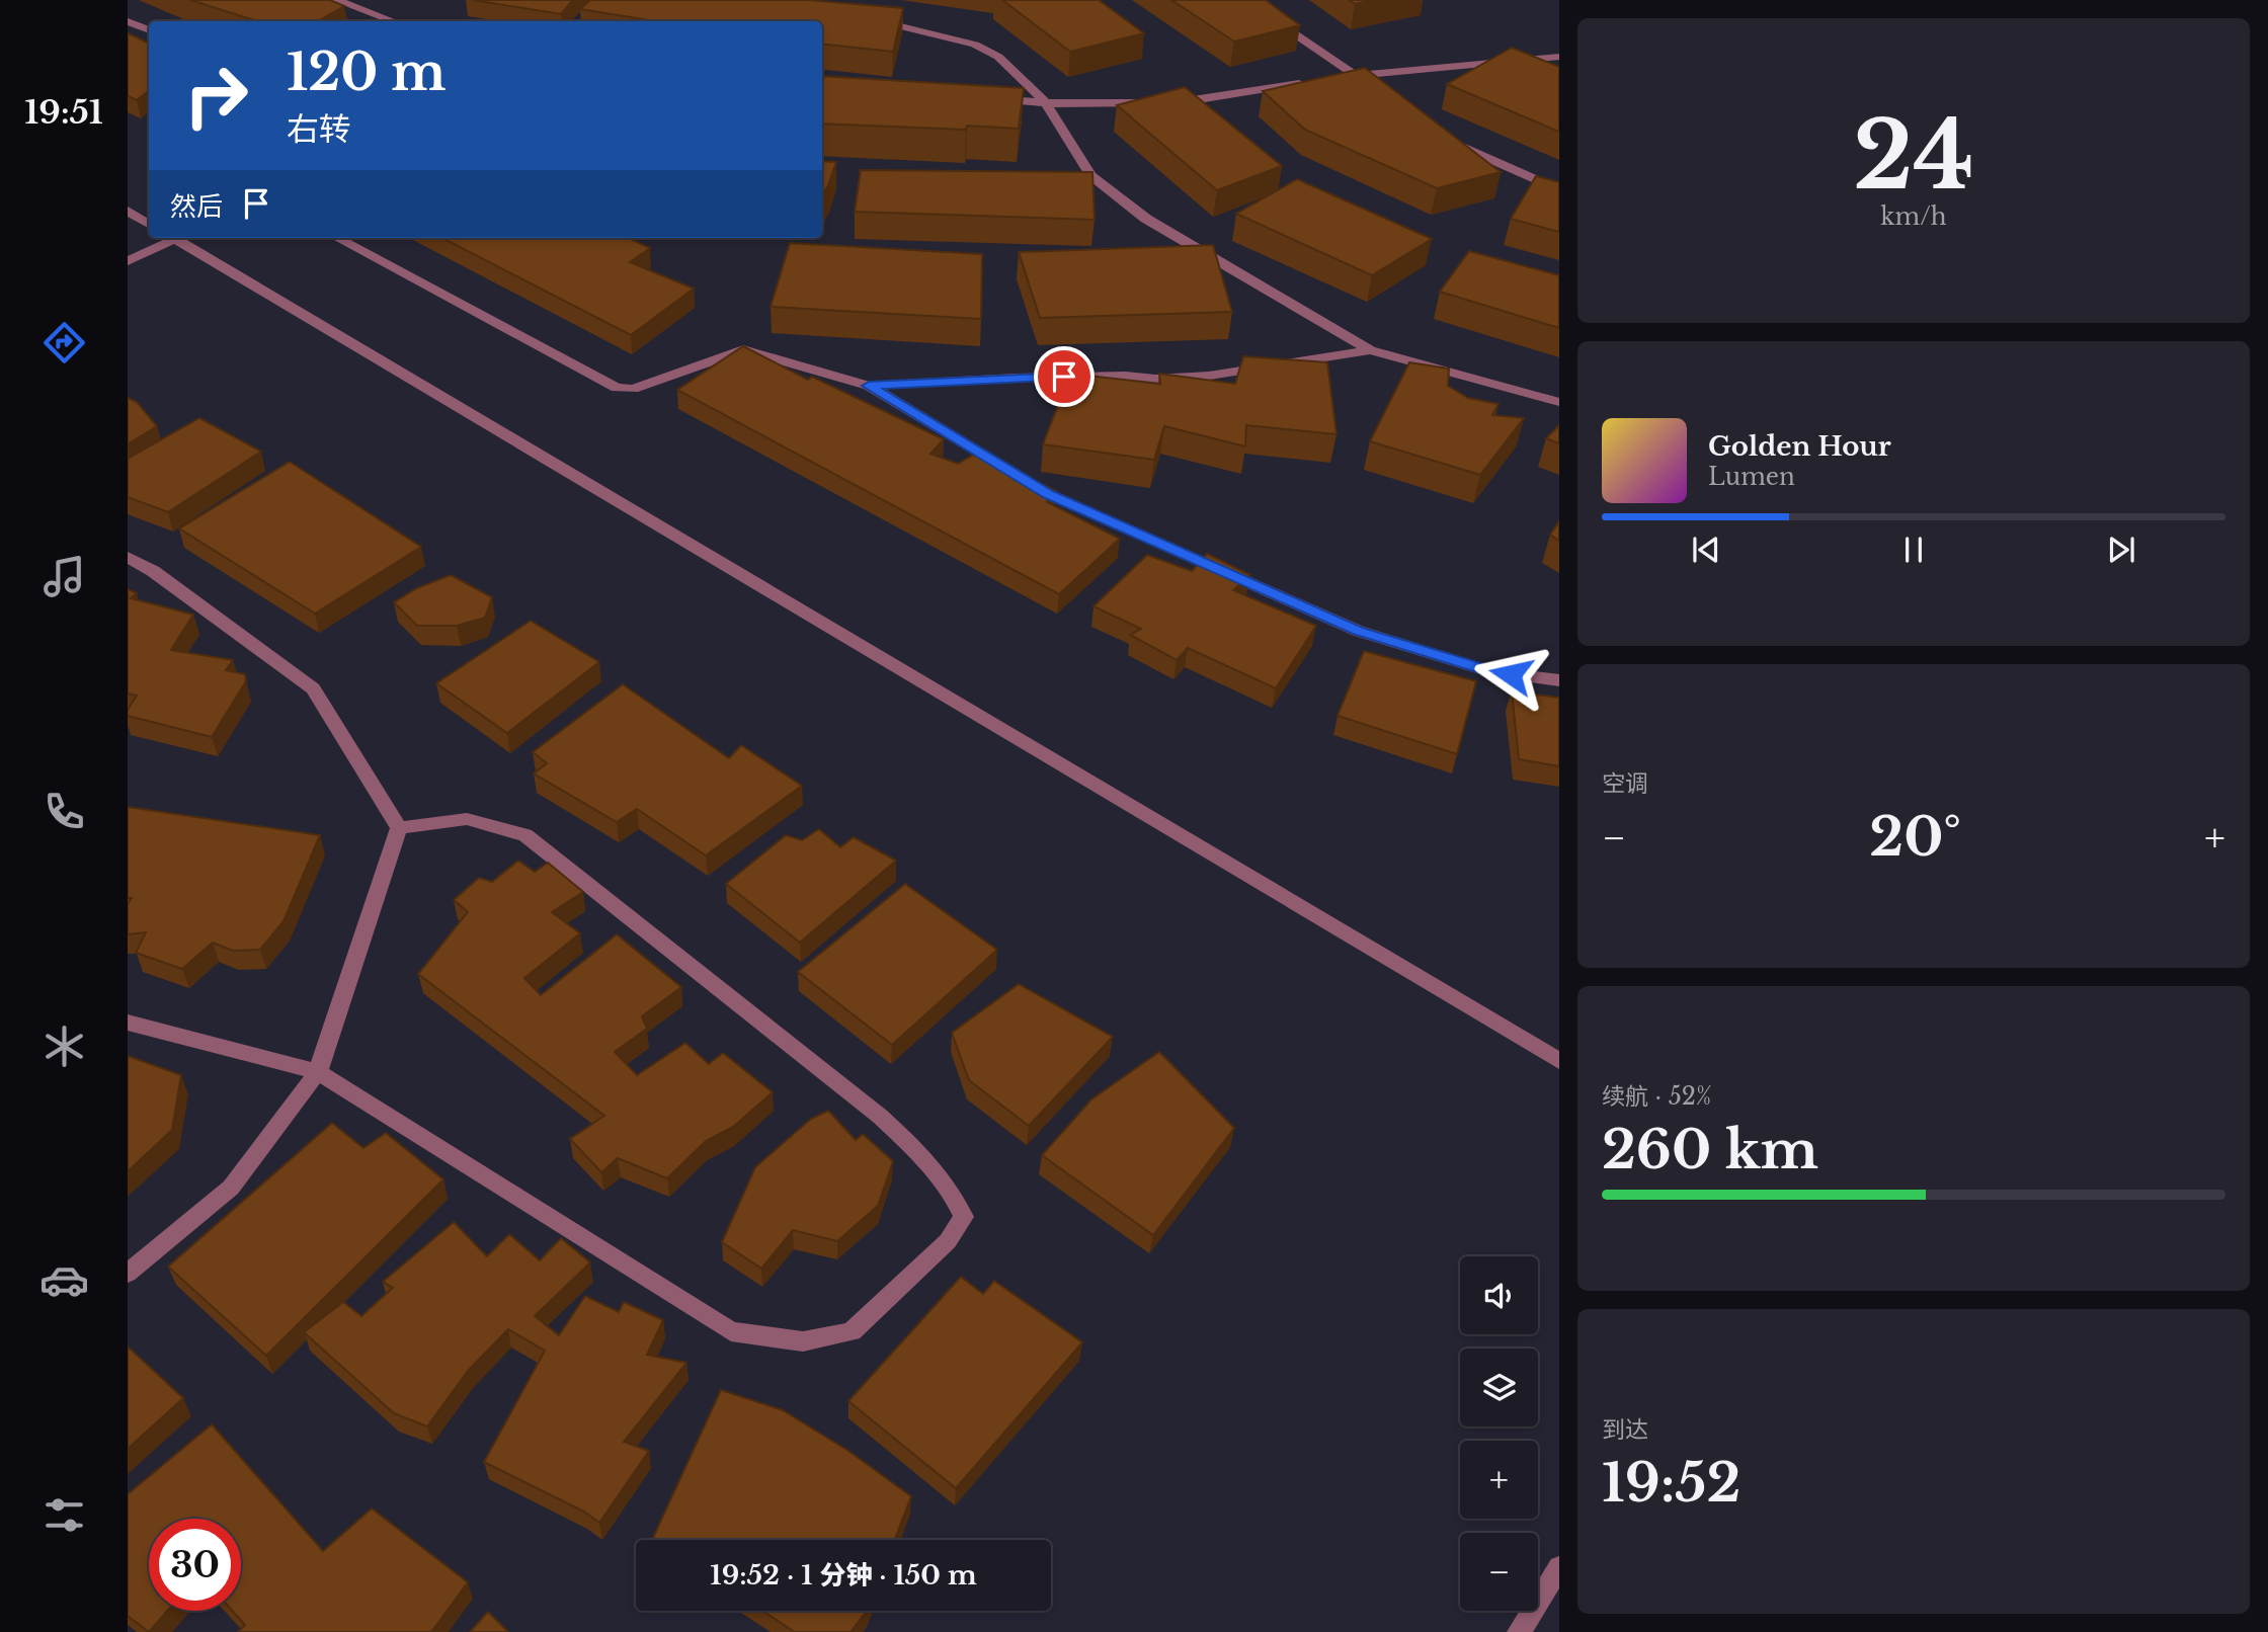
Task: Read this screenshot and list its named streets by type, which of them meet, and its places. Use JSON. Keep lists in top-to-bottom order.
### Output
{
  "page": {
    "tabs": "19:51",
    "tile": [
      ["24", "km/h"],
      "空调",
      ["续航 · 52%", "260 km"],
      ["到达", "19:52"]
    ],
    "turn": ["120 m", "右转"],
    "then": "然后",
    "song": ["Golden Hour", "Lumen"],
    "heat": ["−", "20°", "+"],
    "map_buttons": ["+", "−"],
    "limit": "30",
    "trip": "19:52 · 1 分钟 · 150 m"
  }
}
